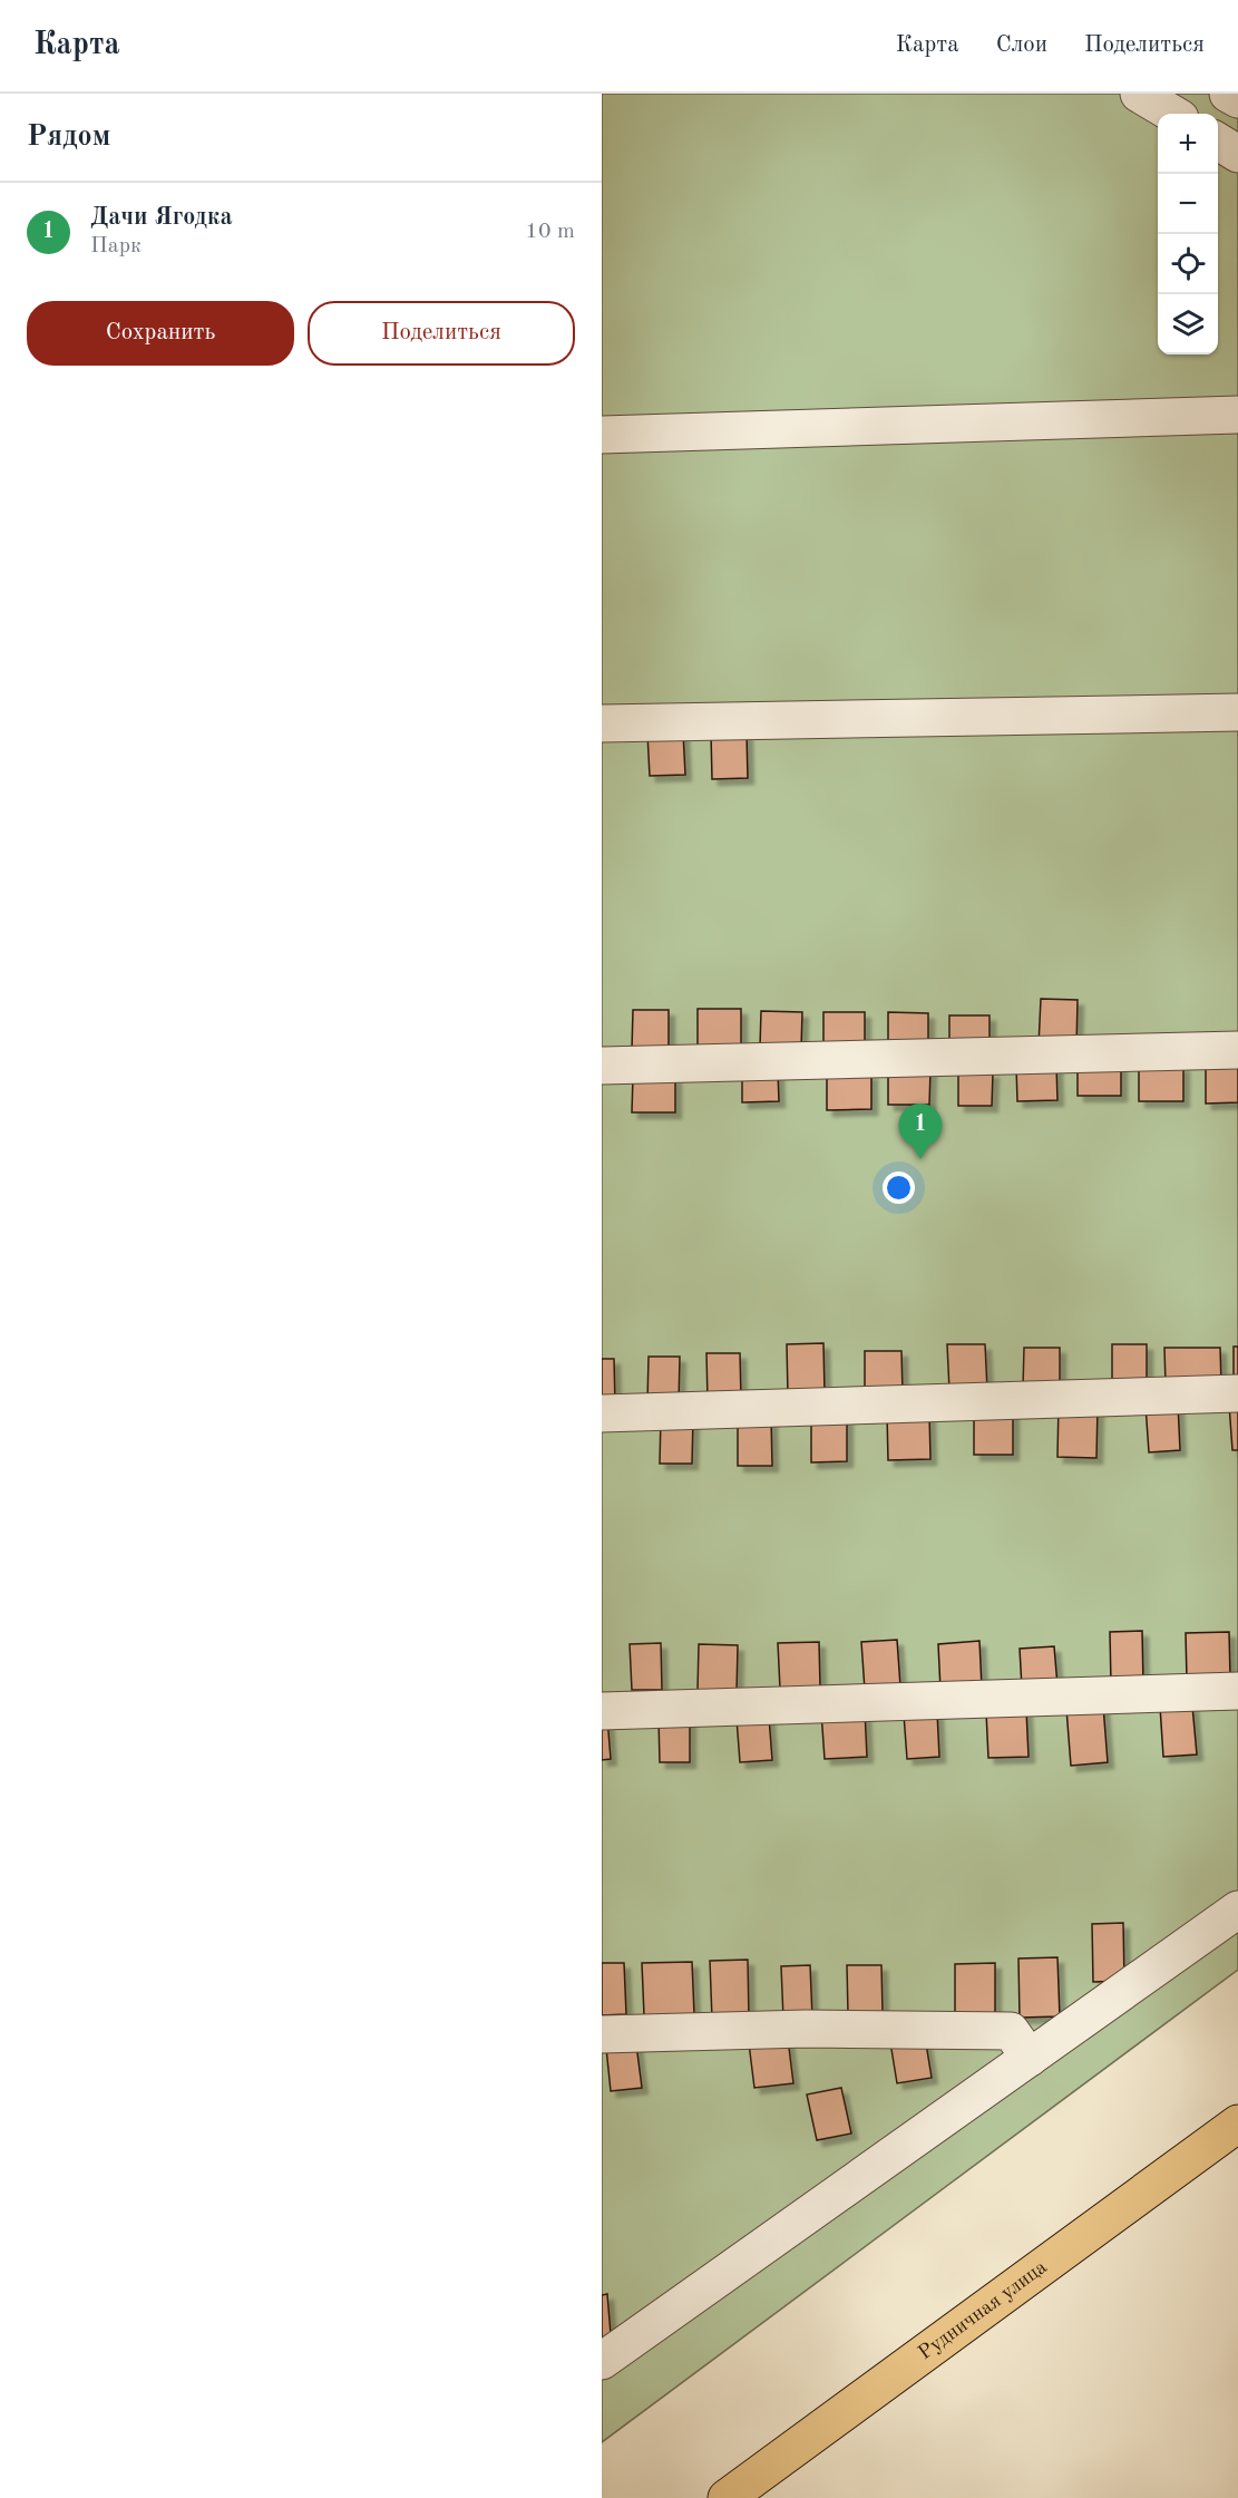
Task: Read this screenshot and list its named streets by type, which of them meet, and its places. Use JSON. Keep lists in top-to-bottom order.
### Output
{
  "streets": {
    "highway": ["Рудничная улица"]
  },
  "page": {
    "header": "Карта",
    "nav": ["Карта", "Слои", "Поделиться"],
    "heading": "Рядом",
    "map_buttons": ["+", "−"],
    "list": [
      {
        "mark": "1",
        "name": "Дачи Ягодка",
        "note": "Парк",
        "value": "10 m"
      }
    ],
    "buttons": ["Сохранить", "Поделиться"],
    "pins": "1"
  }
}
